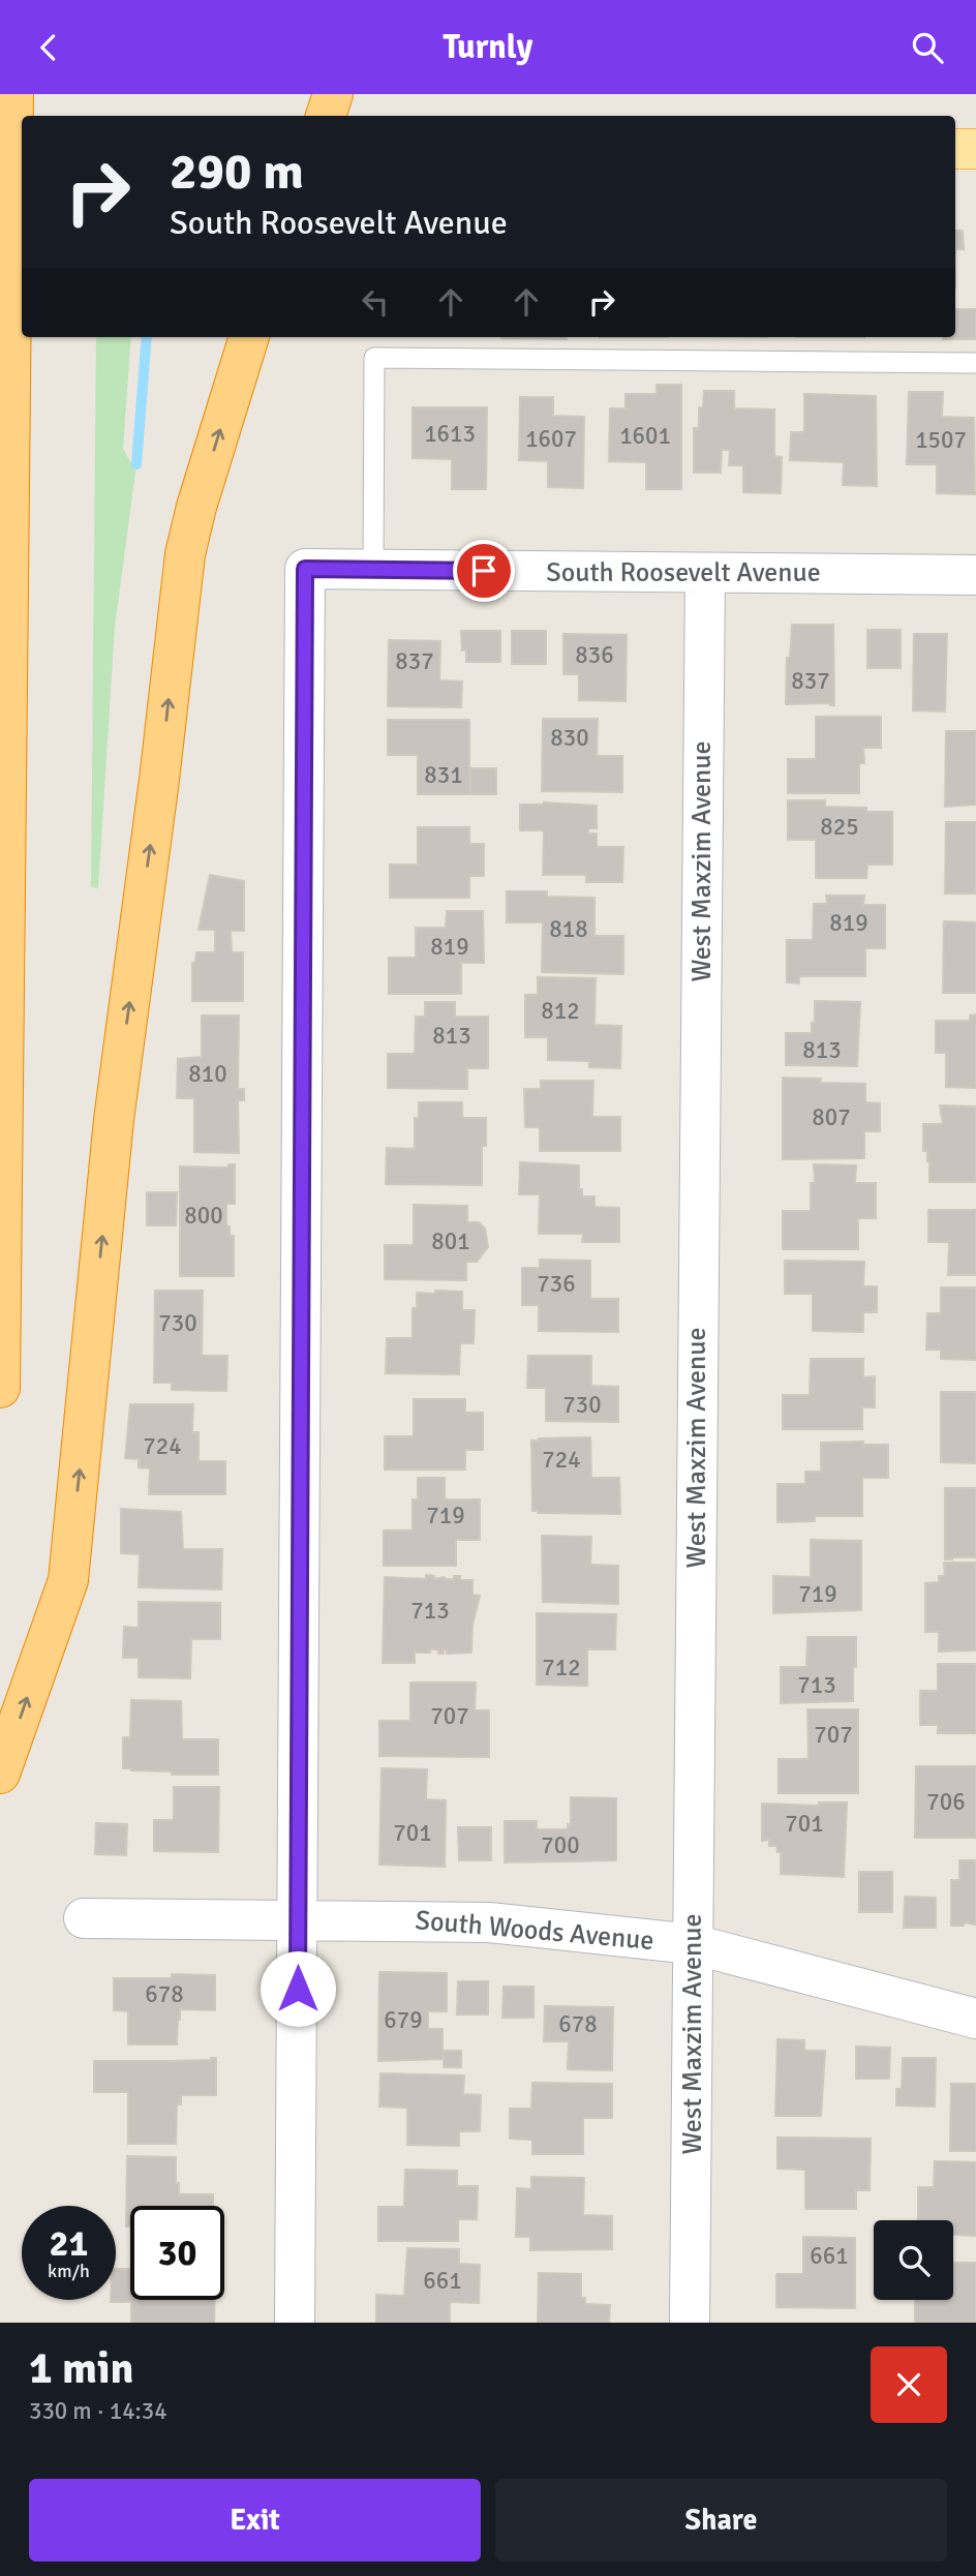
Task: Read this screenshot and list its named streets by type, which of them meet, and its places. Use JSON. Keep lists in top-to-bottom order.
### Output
{
  "streets": {
    "street": ["South Roosevelt Avenue", "West Maxzim Avenue", "South Woods Avenue"]
  },
  "crossings": [
    ["South Roosevelt Avenue", "West Maxzim Avenue"],
    ["South Roosevelt Avenue", "South Woods Avenue"],
    ["West Maxzim Avenue", "South Woods Avenue"]
  ],
  "house_numbers": [
    "1613",
    "1601",
    "1607",
    "1507",
    "836",
    "837",
    "837",
    "830",
    "831",
    "825",
    "819",
    "818",
    "819",
    "812",
    "813",
    "813",
    "810",
    "807",
    "800",
    "801",
    "736",
    "730",
    "730",
    "724",
    "724",
    "719",
    "719",
    "713",
    "712",
    "713",
    "707",
    "707",
    "706",
    "701",
    "701",
    "700",
    "678",
    "679",
    "678",
    "661",
    "661"
  ],
  "page": {
    "header": "Turnly",
    "turn": ["290 m", "South Roosevelt Avenue"],
    "speed": "21 km/h",
    "limit": "30",
    "heading": ["1 min", "330 m · 14:34"],
    "buttons": ["Exit", "Share"]
  }
}
